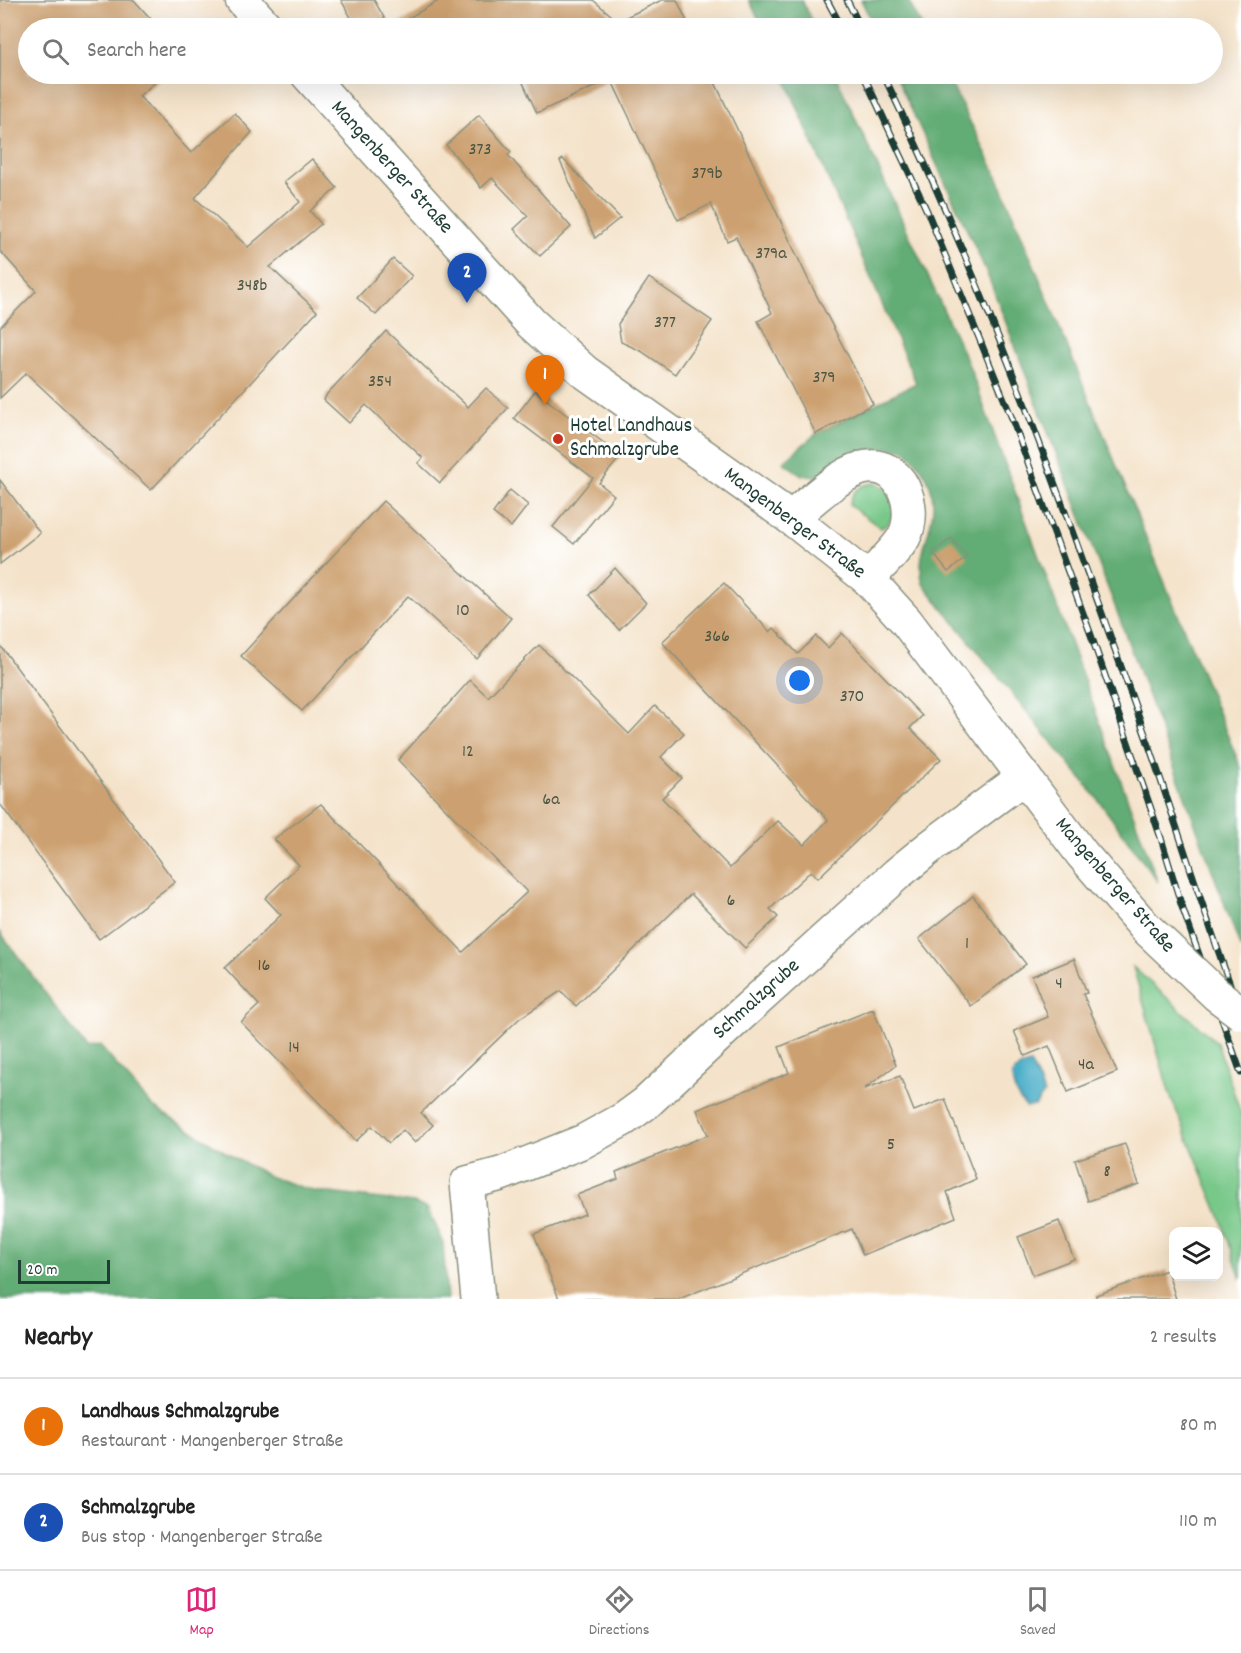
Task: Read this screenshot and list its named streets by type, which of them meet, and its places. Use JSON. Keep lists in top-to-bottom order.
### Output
{
  "streets": {
    "main road": ["Mangenberger Straße", "Schmalzgrube"]
  },
  "crossings": [
    ["Mangenberger Straße", "Schmalzgrube"]
  ],
  "places": ["Hotel Landhaus Schmalzgrube"],
  "house_numbers": [
    "373",
    "379b",
    "379a",
    "348b",
    "377",
    "379",
    "354",
    "10",
    "366",
    "370",
    "12",
    "6a",
    "6",
    "1",
    "16",
    "4",
    "14",
    "4a",
    "5",
    "8"
  ],
  "scale_bar": "20 m",
  "page": {
    "search": "Search here",
    "pins": ["2", "1"],
    "scale": "20 m",
    "heading": ["Nearby", "2 results"],
    "list": [
      {
        "mark": "1",
        "name": "Landhaus Schmalzgrube",
        "note": "Restaurant · Mangenberger Straße",
        "value": "80 m"
      },
      {
        "mark": "2",
        "name": "Schmalzgrube",
        "note": "Bus stop · Mangenberger Straße",
        "value": "110 m"
      }
    ],
    "nav": ["Map", "Directions", "Saved"]
  }
}
